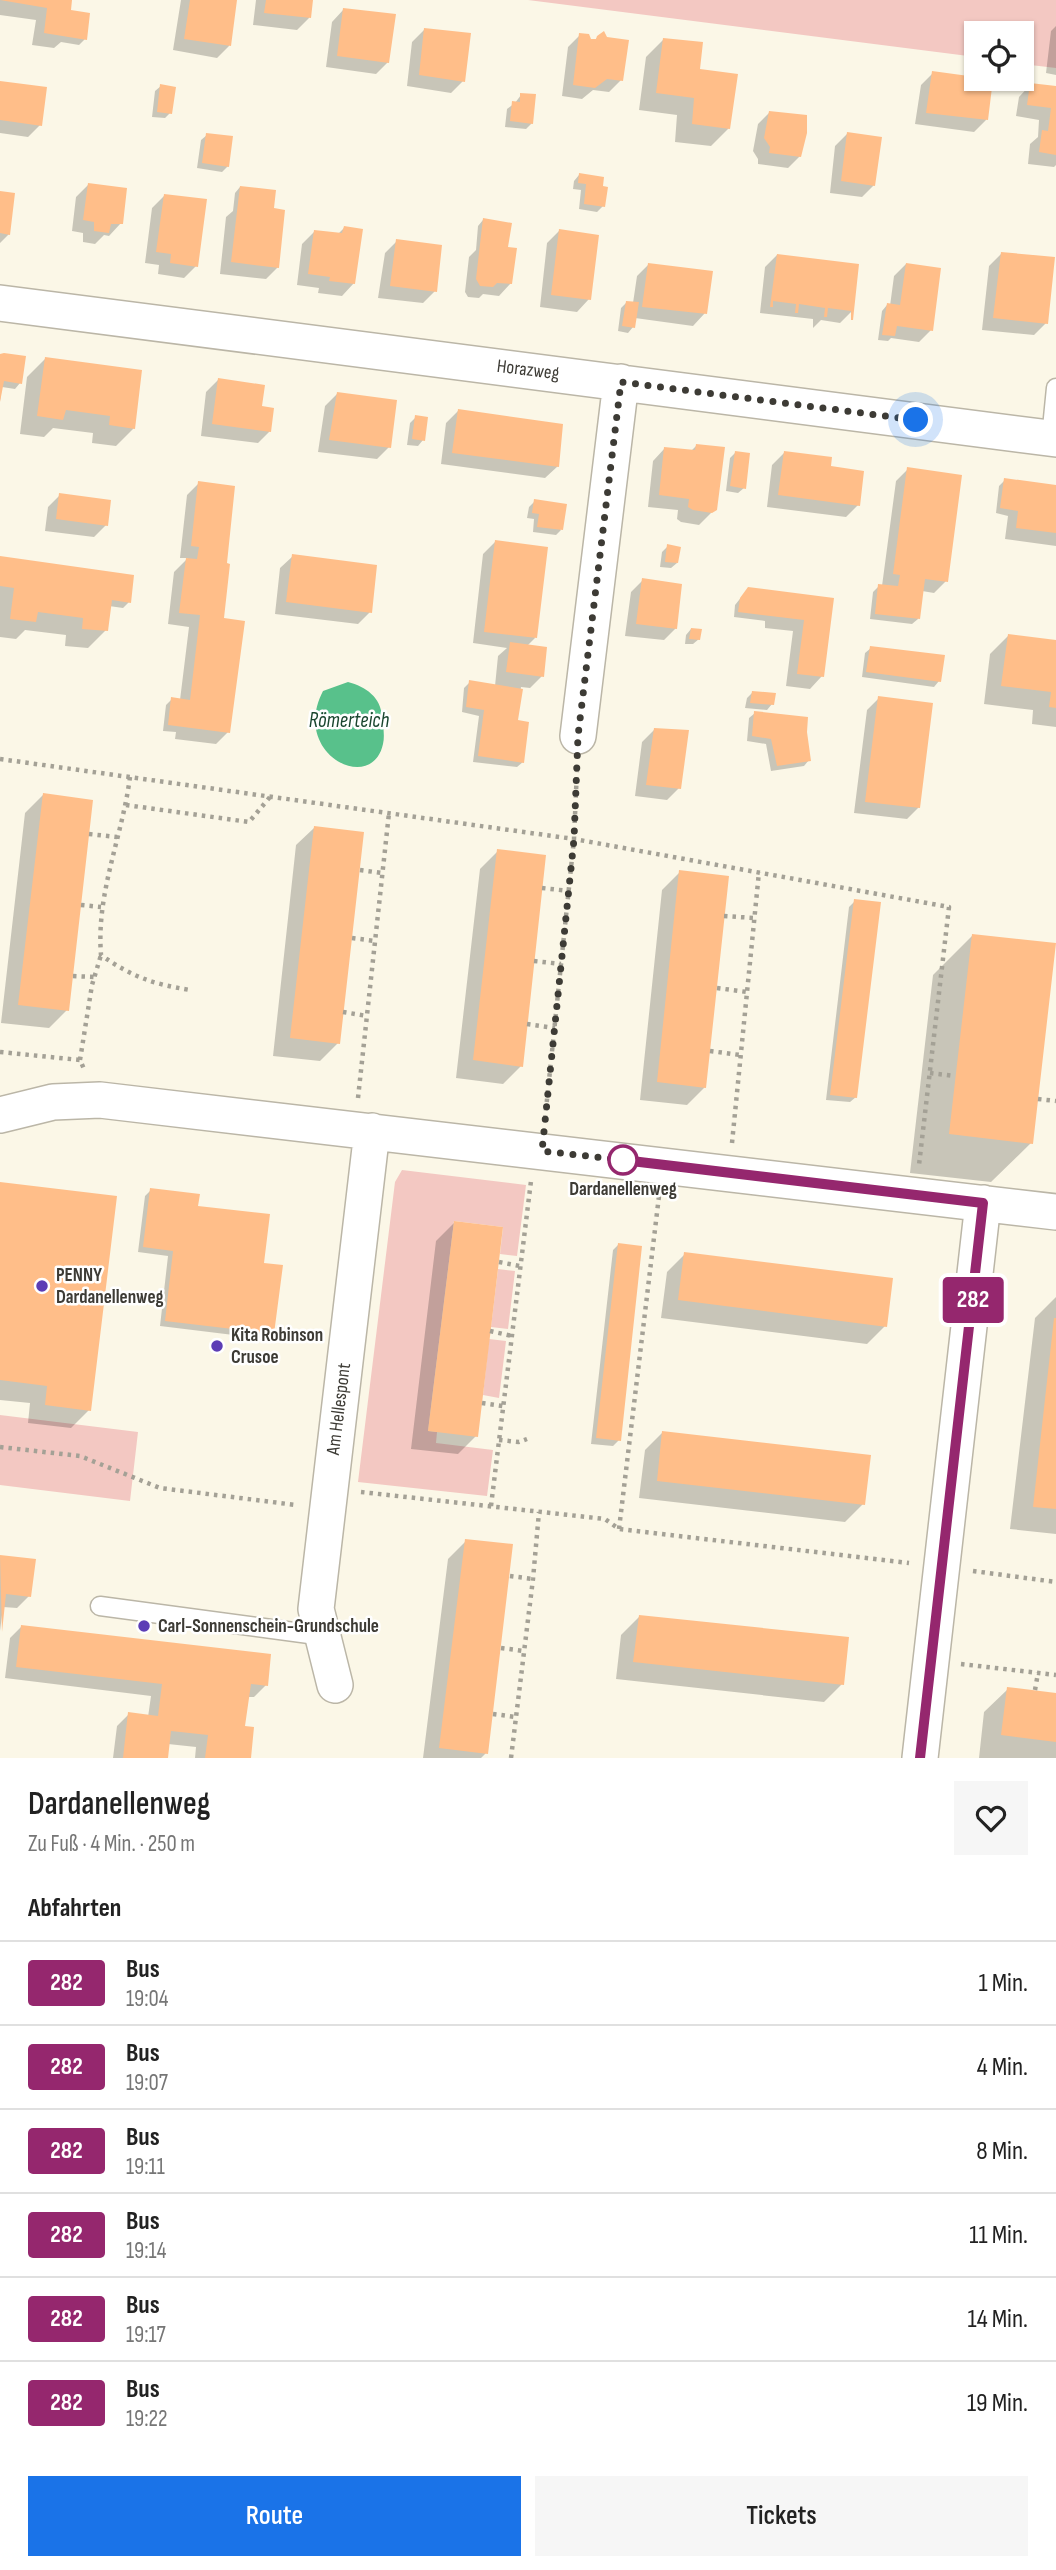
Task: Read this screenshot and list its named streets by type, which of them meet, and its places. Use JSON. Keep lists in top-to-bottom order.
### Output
{
  "streets": {
    "street": ["Horazweg", "Am Hellespont"]
  },
  "water": ["Römerteich"],
  "places": [
    "Dardanellenweg",
    "PENNY Dardanellenweg",
    "Kita Robinson Crusoe",
    "Carl-Sonnenschein-Grundschule"
  ],
  "lines": ["bus line 282"],
  "page": {
    "on_map": "282",
    "heading": [
      ["Dardanellenweg", "Zu Fuß · 4 Min. · 250 m"],
      "Abfahrten"
    ],
    "list": [
      {
        "mark": "282",
        "name": "Bus",
        "note": "19:04",
        "value": "1 Min."
      },
      {
        "mark": "282",
        "name": "Bus",
        "note": "19:07",
        "value": "4 Min."
      },
      {
        "mark": "282",
        "name": "Bus",
        "note": "19:11",
        "value": "8 Min."
      },
      {
        "mark": "282",
        "name": "Bus",
        "note": "19:14",
        "value": "11 Min."
      },
      {
        "mark": "282",
        "name": "Bus",
        "note": "19:17",
        "value": "14 Min."
      },
      {
        "mark": "282",
        "name": "Bus",
        "note": "19:22",
        "value": "19 Min."
      }
    ],
    "buttons": ["Route", "Tickets"]
  }
}
